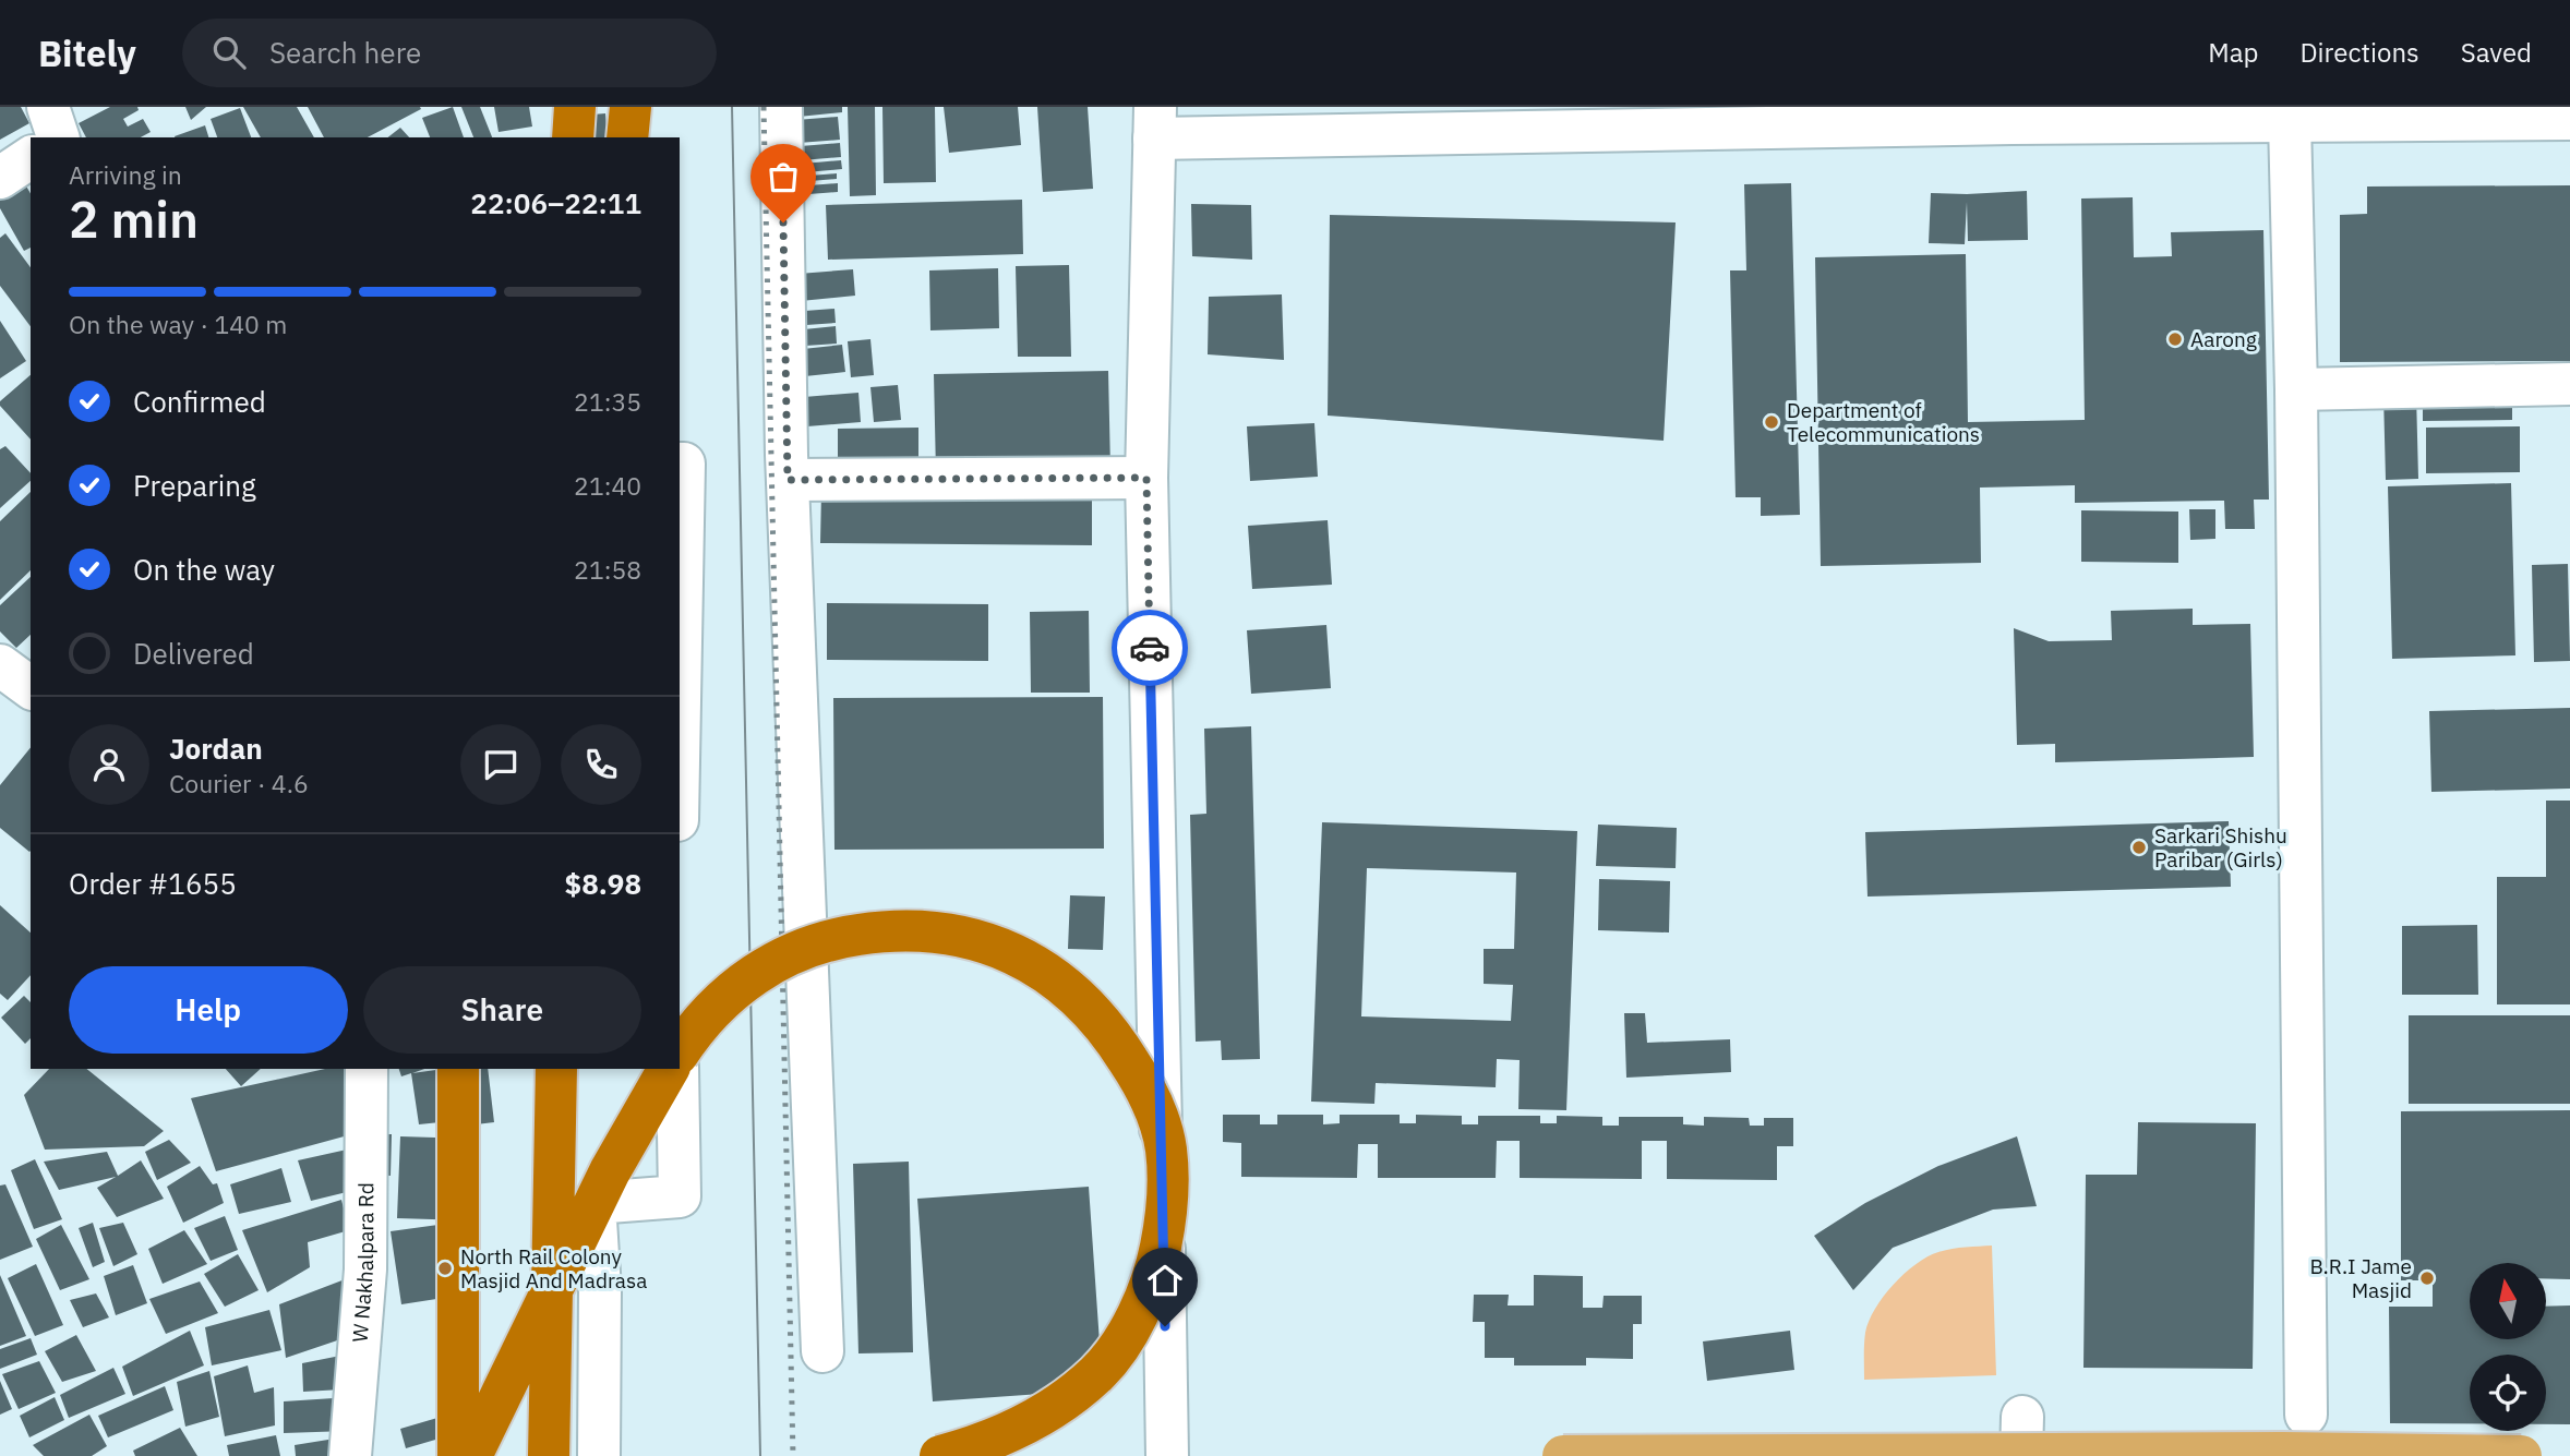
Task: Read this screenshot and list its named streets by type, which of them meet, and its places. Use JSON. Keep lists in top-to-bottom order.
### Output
{
  "streets": {
    "street": ["W Nakhalpara Rd"]
  },
  "places": [
    "Aarong",
    "Department of Telecommunications",
    "Sarkari Shishu Paribar (Girls)",
    "North Rail Colony Masjid And Madrasa",
    "B.R.I Jame Masjid"
  ],
  "north": "top",
  "page": {
    "header": "Bitely",
    "search": "Search here",
    "nav": ["Map", "Directions", "Saved"],
    "heading": ["2 min", "Arriving in", "22:06–22:11"],
    "panel": [
      "Jordan",
      "Courier · 4.6",
      "Order #1655",
      "$8.98"
    ],
    "bar": "On the way · 140 m",
    "list": [
      ["Confirmed", "21:35"],
      ["Preparing", "21:40"],
      ["On the way", "21:58"],
      "Delivered"
    ],
    "buttons": ["Help", "Share"]
  }
}
